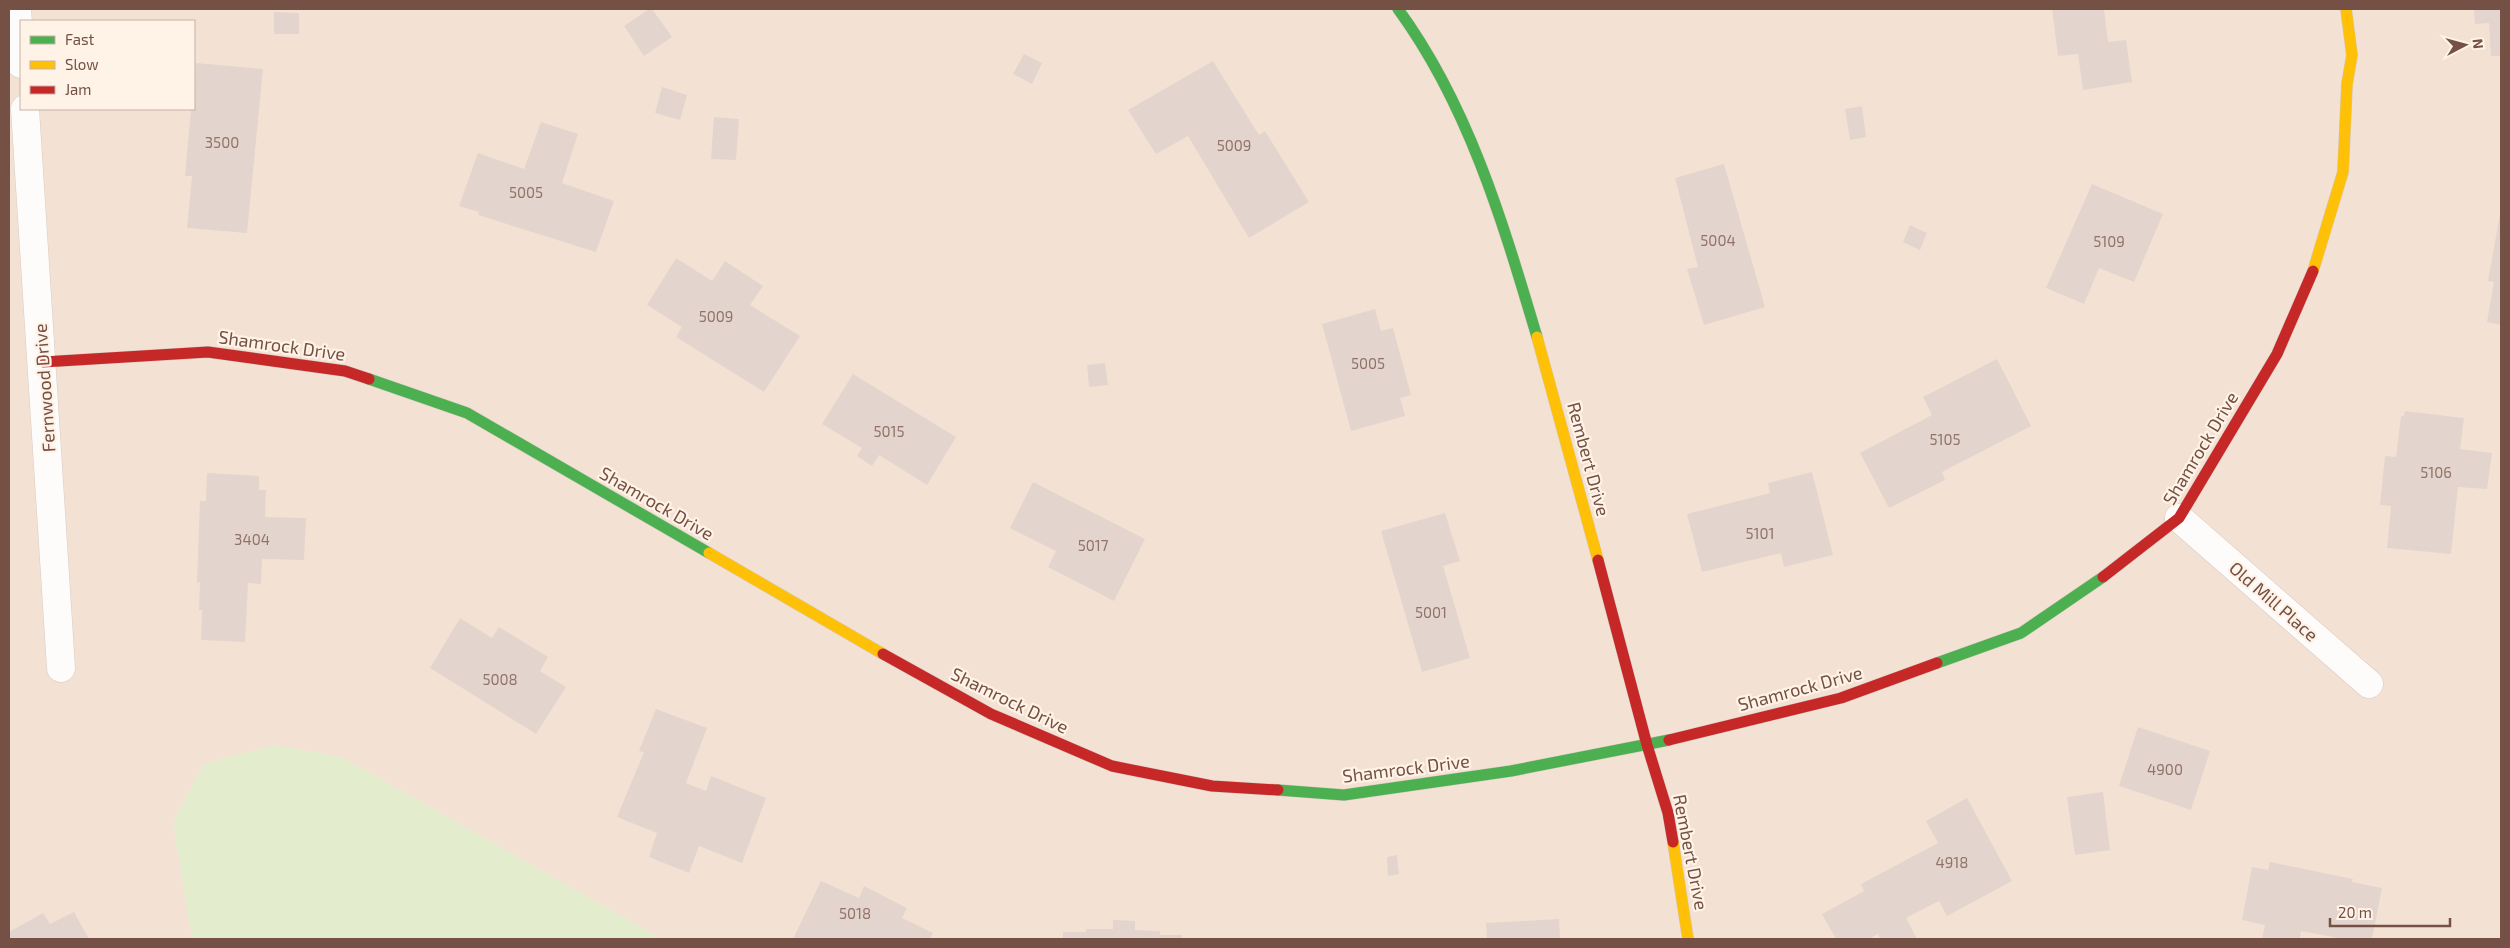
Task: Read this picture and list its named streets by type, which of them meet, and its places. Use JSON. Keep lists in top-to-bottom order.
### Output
{
  "streets": {
    "street": [
      "Shamrock Drive",
      "Fernwood Drive",
      "Rembert Drive",
      "Old Mill Place"
    ]
  },
  "crossings": [
    ["Shamrock Drive", "Fernwood Drive"],
    ["Shamrock Drive", "Rembert Drive"],
    ["Shamrock Drive", "Old Mill Place"]
  ],
  "house_numbers": [
    "3500",
    "5009",
    "5005",
    "5004",
    "5109",
    "5009",
    "5005",
    "5015",
    "5105",
    "5106",
    "5101",
    "3404",
    "5017",
    "5001",
    "5008",
    "4900",
    "4918",
    "5018"
  ],
  "legend": ["Fast", "Slow", "Jam"],
  "scale_bar": "20 m",
  "north": "right"
}
